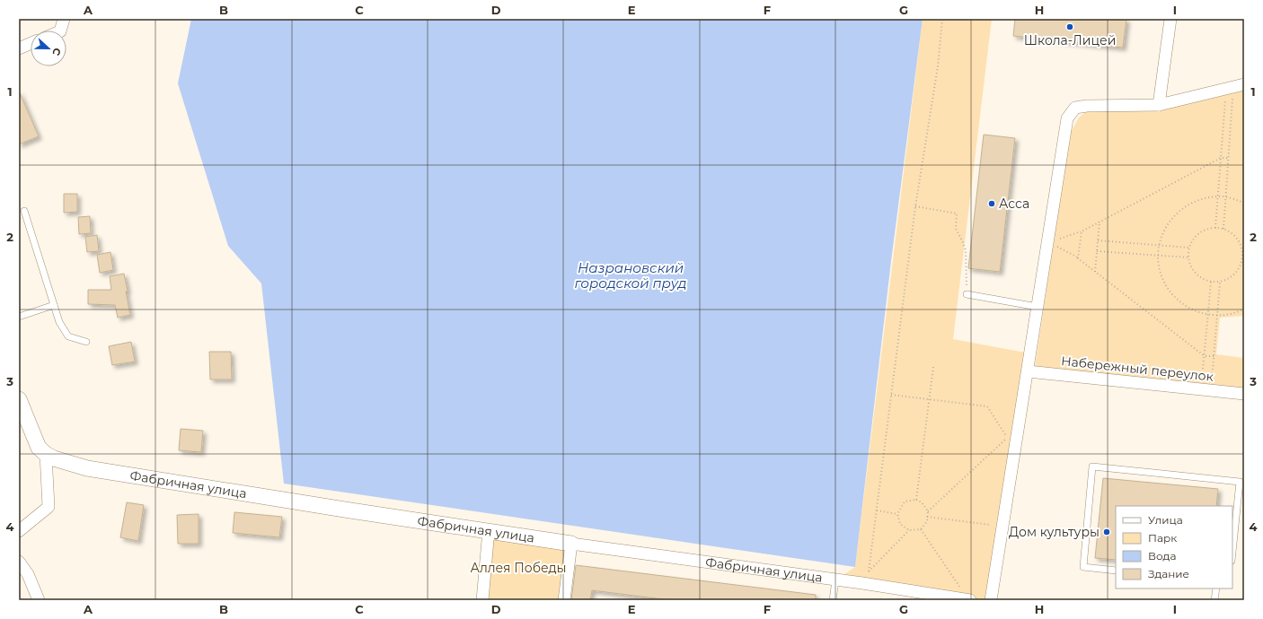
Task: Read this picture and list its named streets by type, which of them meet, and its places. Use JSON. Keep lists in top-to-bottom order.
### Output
{
  "streets": {
    "street": ["Набережный переулок", "Фабричная улица"]
  },
  "water": ["Назрановский городской пруд"],
  "parks": ["Аллея Победы"],
  "places": ["Школа-Лицей", "Асса", "Дом культуры"],
  "legend": [
    "Улица",
    "Парк",
    "Вода",
    "Здание"
  ],
  "north": "right",
  "grid": {
    "columns": [
      "A",
      "B",
      "C",
      "D",
      "E",
      "F",
      "G",
      "H",
      "I"
    ],
    "rows": [
      "1",
      "2",
      "3",
      "4"
    ]
  }
}
